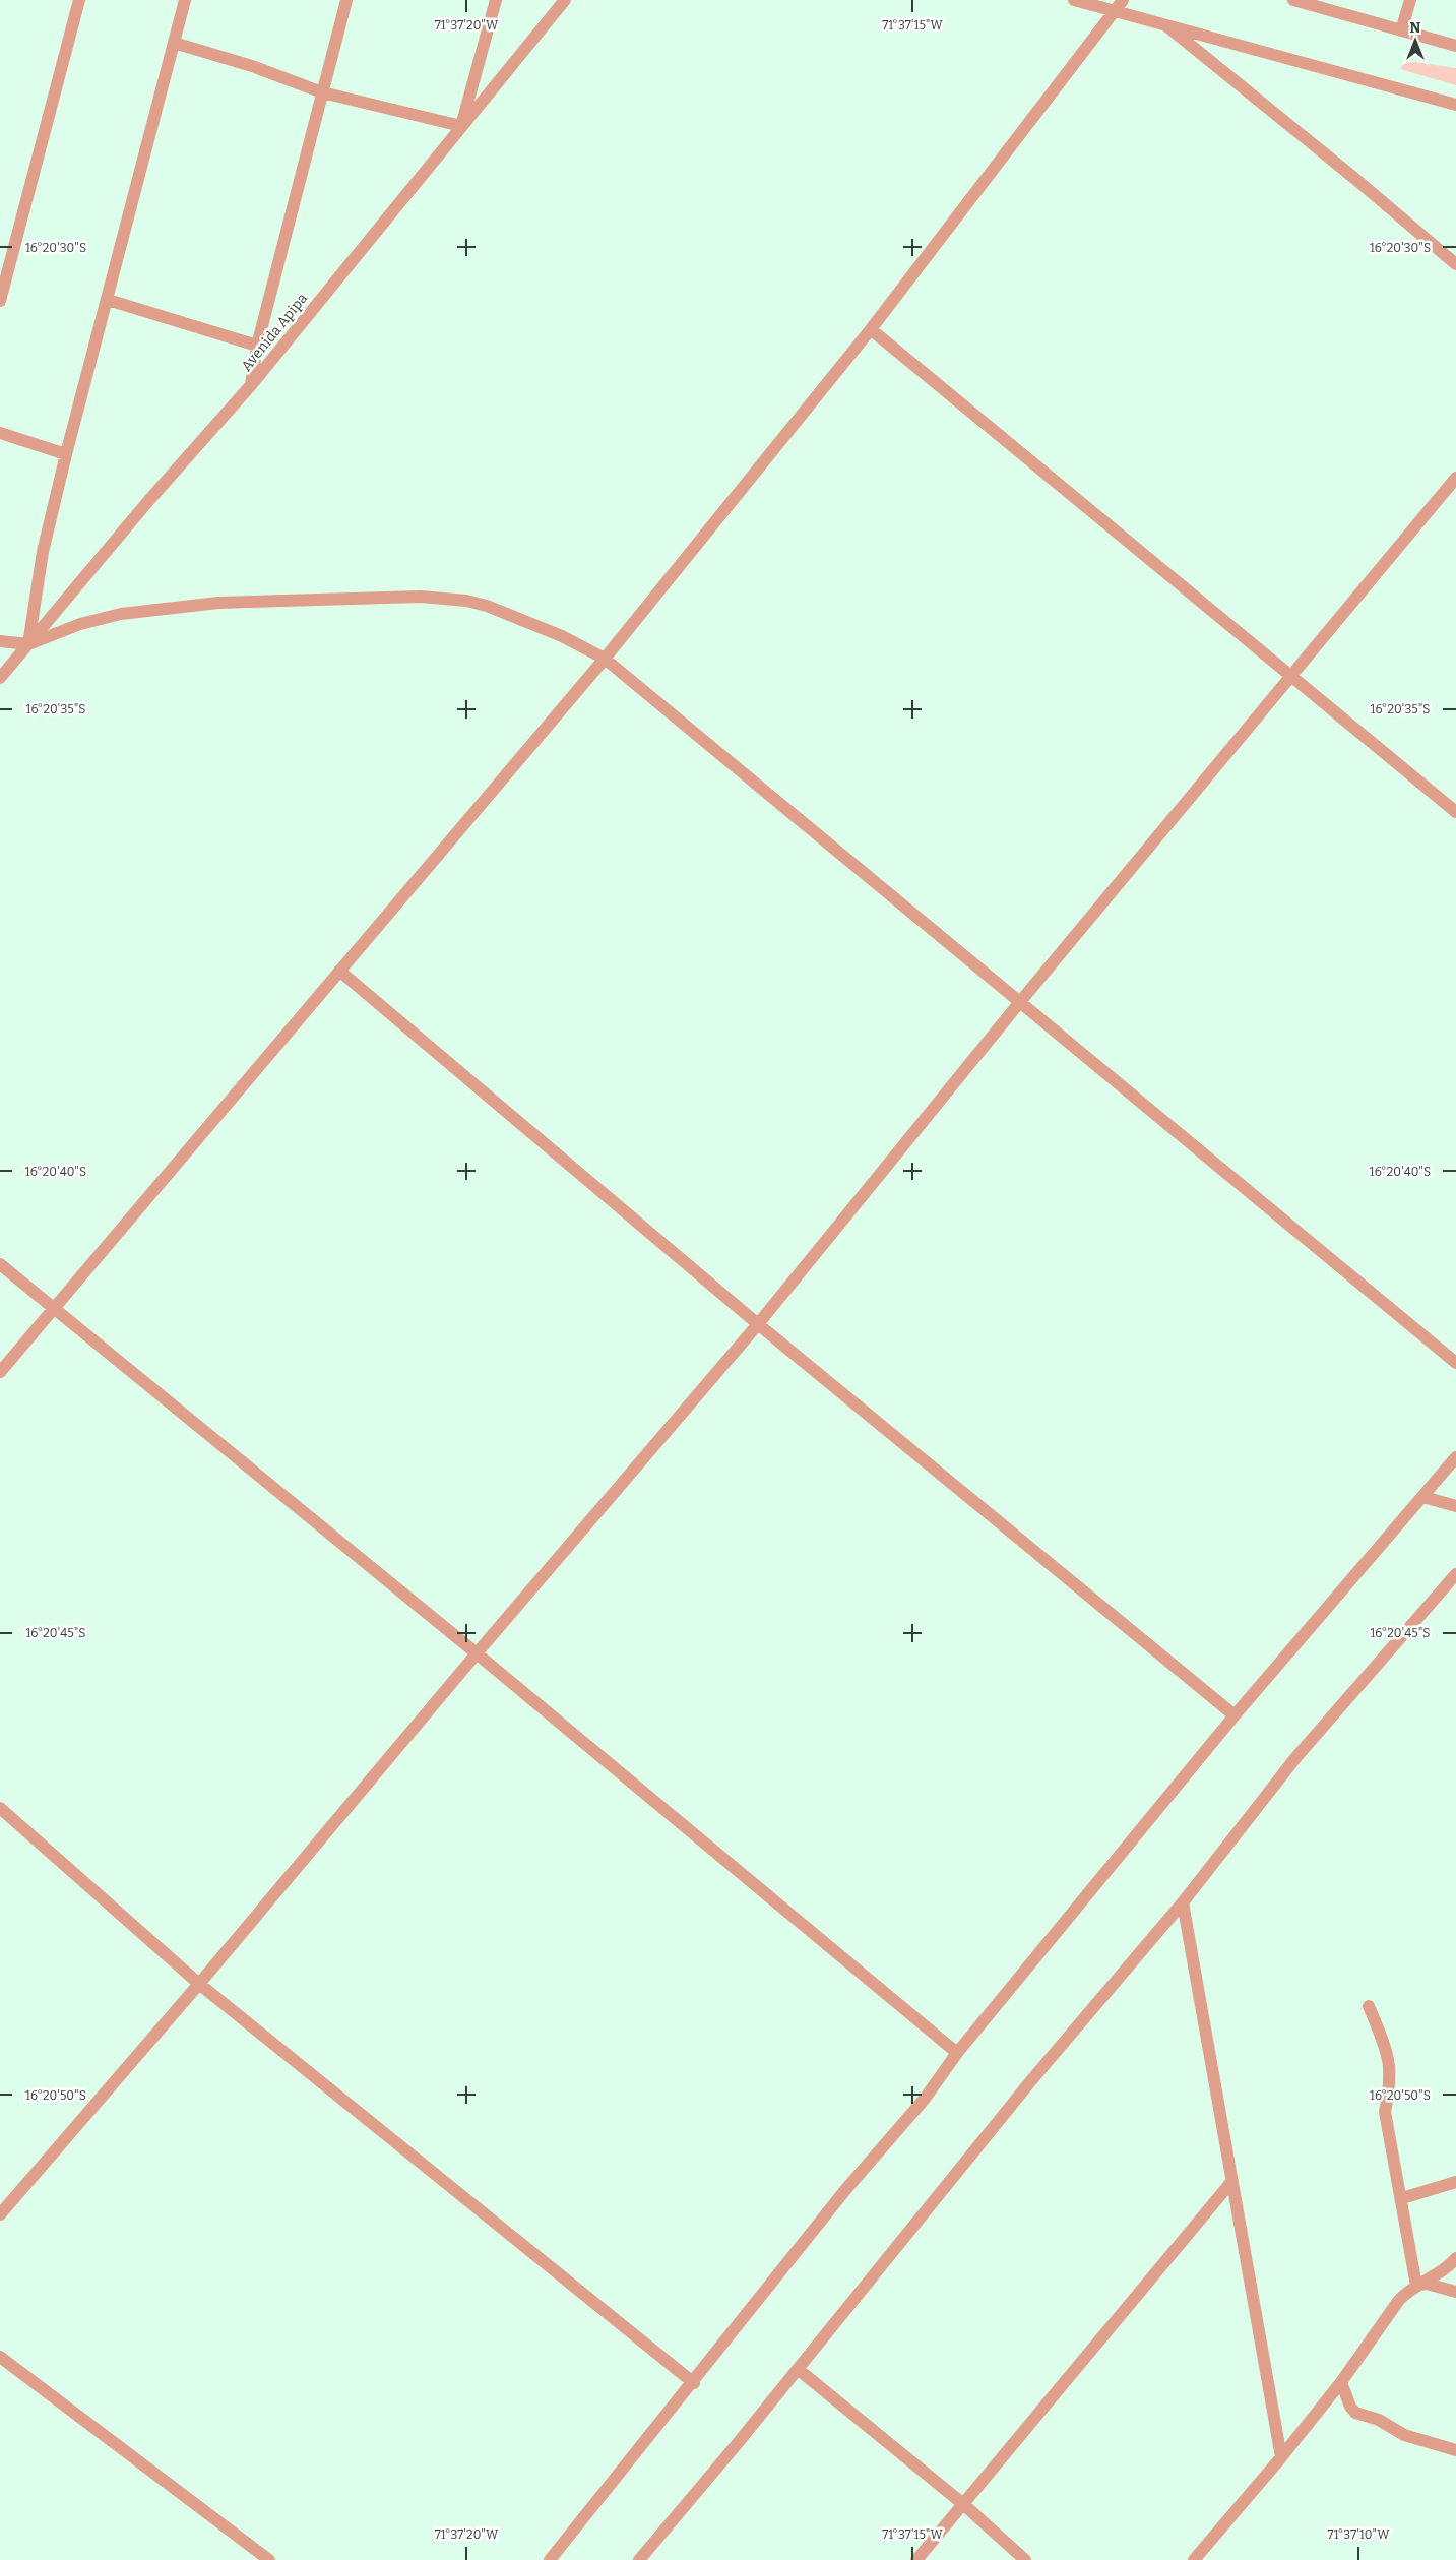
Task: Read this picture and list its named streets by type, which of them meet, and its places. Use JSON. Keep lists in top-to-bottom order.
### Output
{
  "streets": {
    "street": ["Avenida Apipa"]
  },
  "north": "top",
  "coordinates": [
    "71°37'20\"W",
    "71°37'15\"W",
    "16°20'30\"S",
    "16°20'35\"S",
    "16°20'40\"S",
    "16°20'45\"S",
    "16°20'50\"S",
    "71°37'10\"W"
  ]
}
